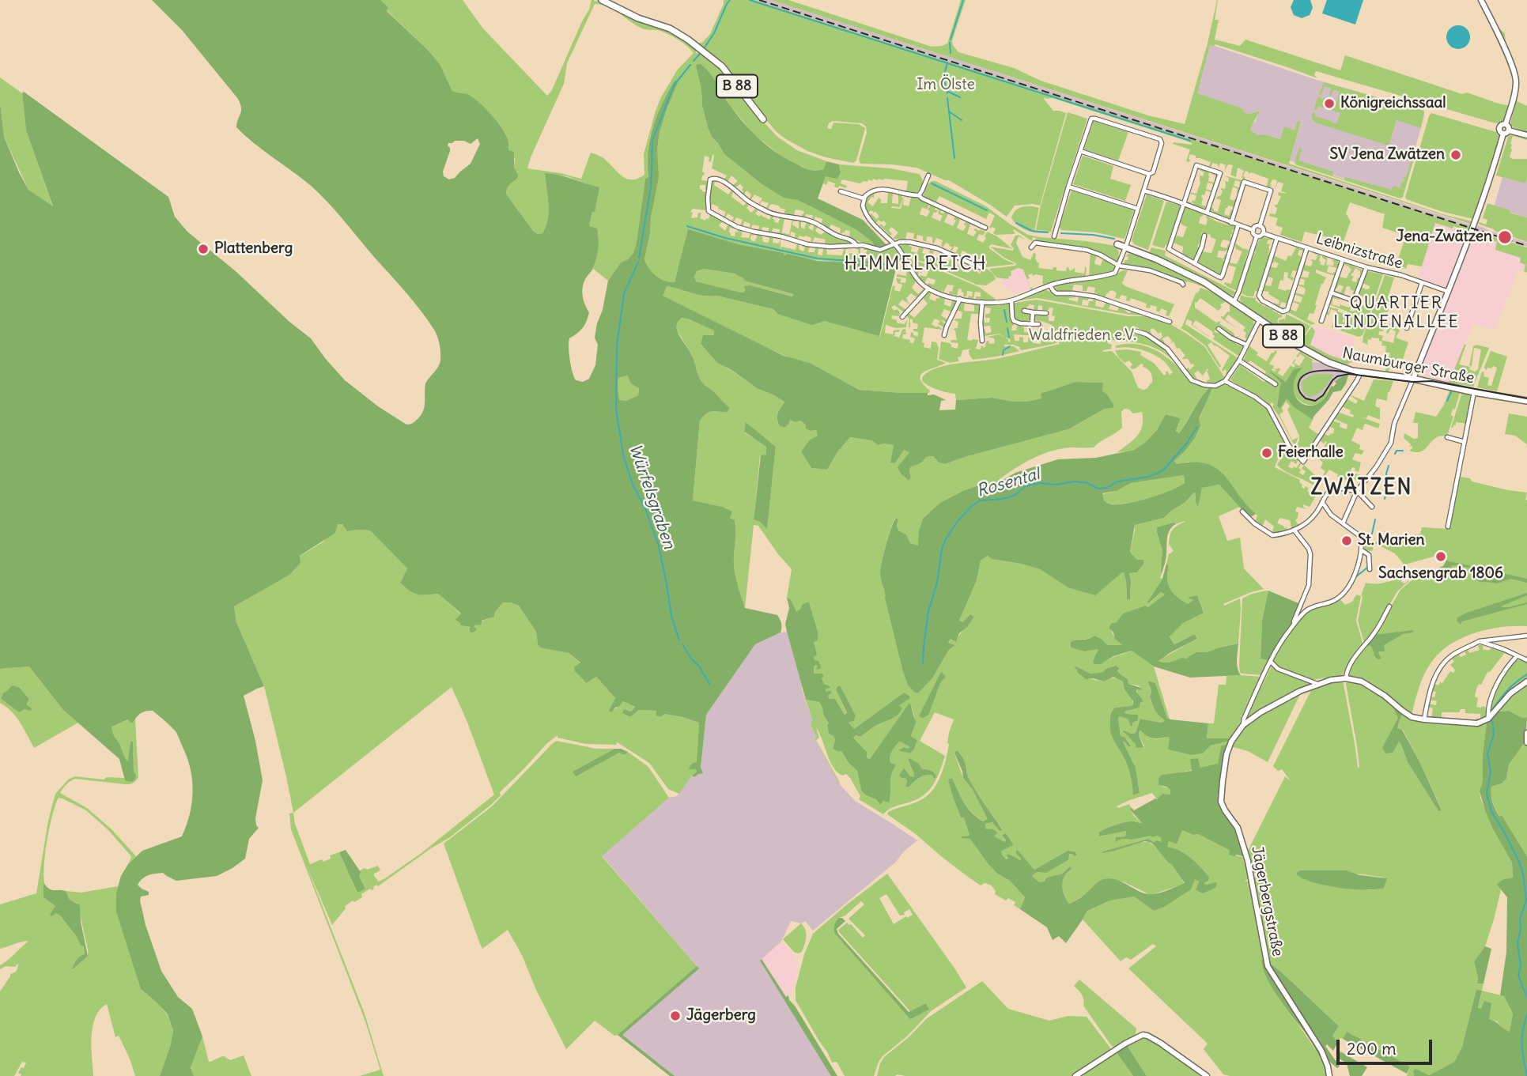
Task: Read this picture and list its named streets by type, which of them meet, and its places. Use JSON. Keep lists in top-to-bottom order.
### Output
{
  "streets": {
    "main road": ["B 88", "Naumburger Straße"],
    "street": ["Leibnizstraße", "Jägerbergstraße"]
  },
  "districts": ["HIMMELREICH", "QUARTIER LINDENALLEE", "ZWÄTZEN"],
  "water": ["Rosental", "Würfelsgraben"],
  "parks": ["Im Ölste", "Waldfrieden e.V."],
  "places": [
    "Königreichssaal",
    "SV Jena Zwätzen",
    "Jena-Zwätzen",
    "Plattenberg",
    "Feierhalle",
    "St. Marien",
    "Sachsengrab 1806",
    "Jägerberg"
  ],
  "scale_bar": "200 m"
}
